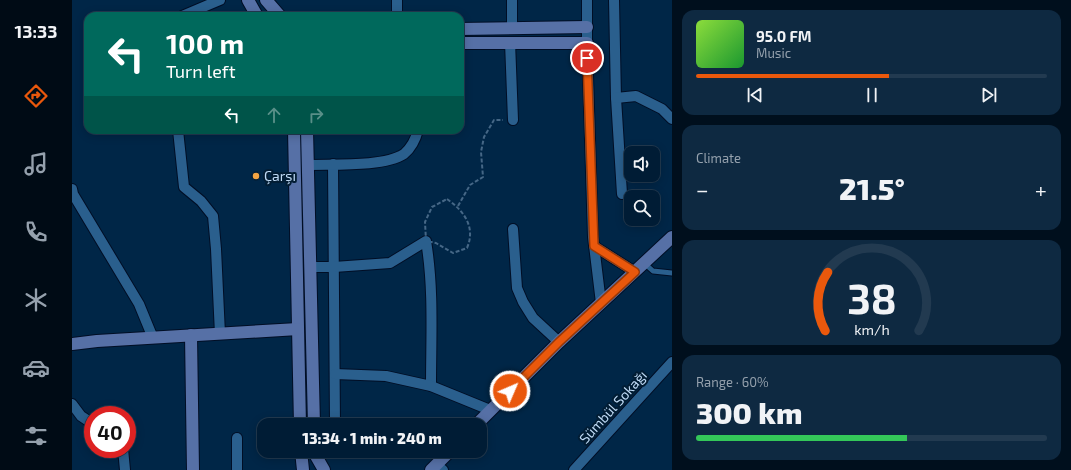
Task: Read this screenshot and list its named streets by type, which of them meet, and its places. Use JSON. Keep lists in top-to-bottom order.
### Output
{
  "streets": {
    "street": ["Sümbül Sokağı"]
  },
  "places": ["Çarşı"],
  "page": {
    "tabs": "13:33",
    "turn": ["100 m", "Turn left"],
    "song": ["95.0 FM", "Music"],
    "tile": [
      "Climate",
      ["Range · 60%", "300 km"]
    ],
    "heat": ["−", "21.5°", "+"],
    "limit": "40",
    "trip": "13:34 · 1 min · 240 m",
    "gauge": ["38", "km/h"]
  }
}
